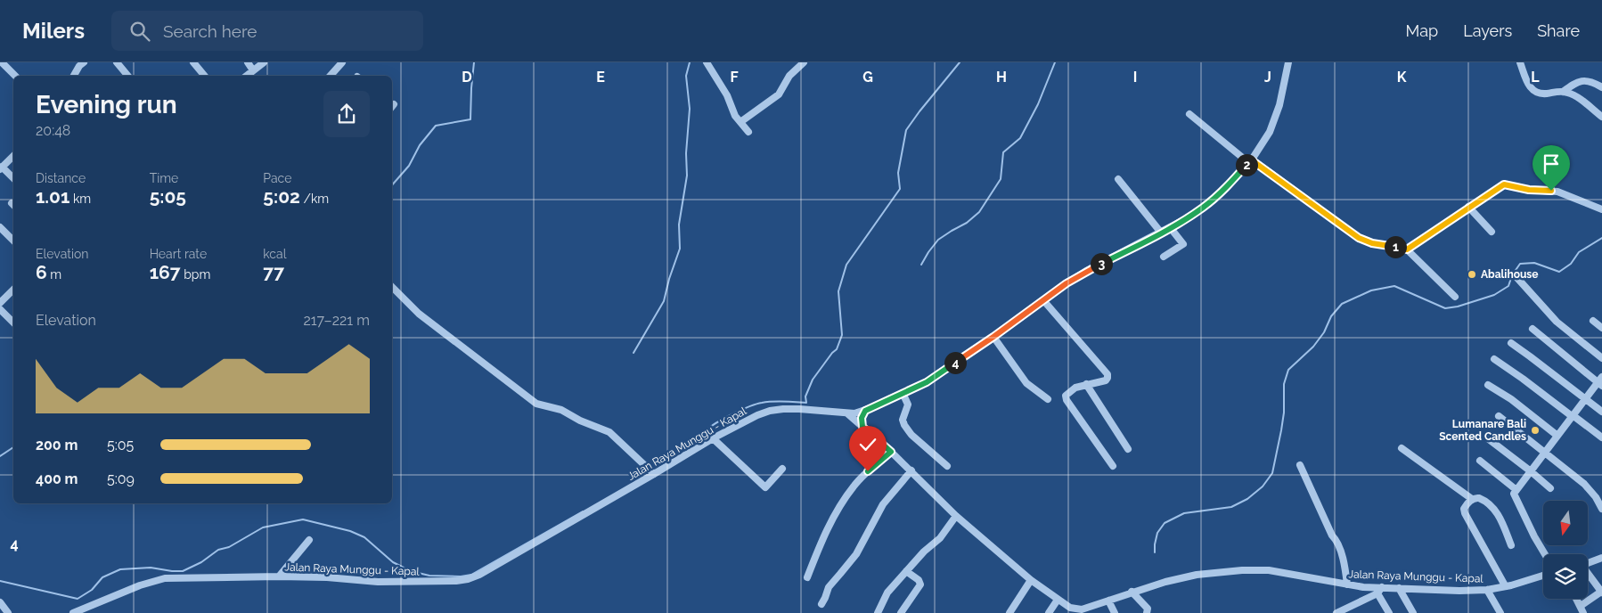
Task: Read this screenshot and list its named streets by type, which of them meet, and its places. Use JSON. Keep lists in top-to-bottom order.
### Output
{
  "streets": {
    "street": ["Jalan Raya Munggu - Kapal"]
  },
  "places": ["Abalihouse", "Lumanare Bali Scented Candles"],
  "north": "bottom",
  "page": {
    "header": "Milers",
    "search": "Search here",
    "nav": ["Map", "Layers", "Share"],
    "heading": ["Evening run", "20:48"],
    "stats": [
      ["Distance", "1.01 km"],
      ["Time", "5:05"],
      ["Pace", "5:02 /km"],
      ["Elevation", "6 m"],
      ["Heart rate", "167 bpm"],
      ["kcal", "77"]
    ],
    "pins": [
      "2",
      "1",
      "3",
      "4"
    ],
    "chart": ["Elevation", "217–221 m"],
    "list": [
      {
        "name": "200 m",
        "note": "5:05"
      },
      {
        "name": "400 m",
        "note": "5:09"
      }
    ]
  },
  "grid": {
    "columns": [
      "D",
      "E",
      "F",
      "G",
      "H",
      "I",
      "J",
      "K",
      "L"
    ],
    "rows": ["4"]
  }
}
